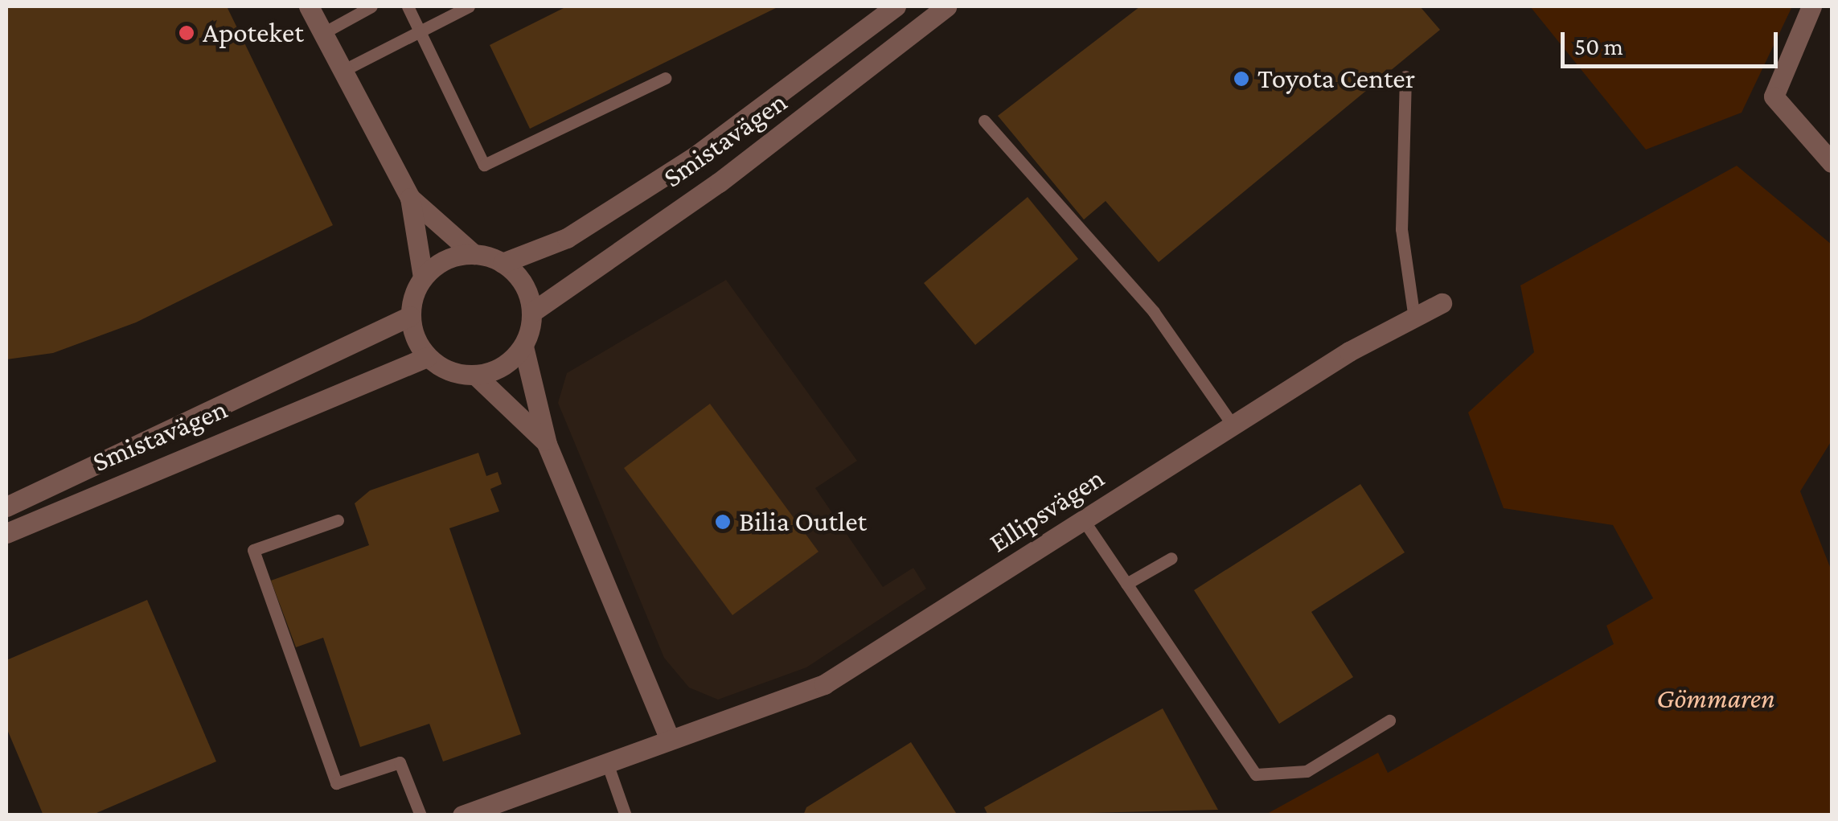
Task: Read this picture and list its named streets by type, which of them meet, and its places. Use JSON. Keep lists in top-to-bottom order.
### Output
{
  "streets": {
    "street": ["Smistavägen", "Ellipsvägen"]
  },
  "parks": ["Gömmaren"],
  "places": ["Apoteket", "Toyota Center", "Bilia Outlet"],
  "scale_bar": "50 m"
}
